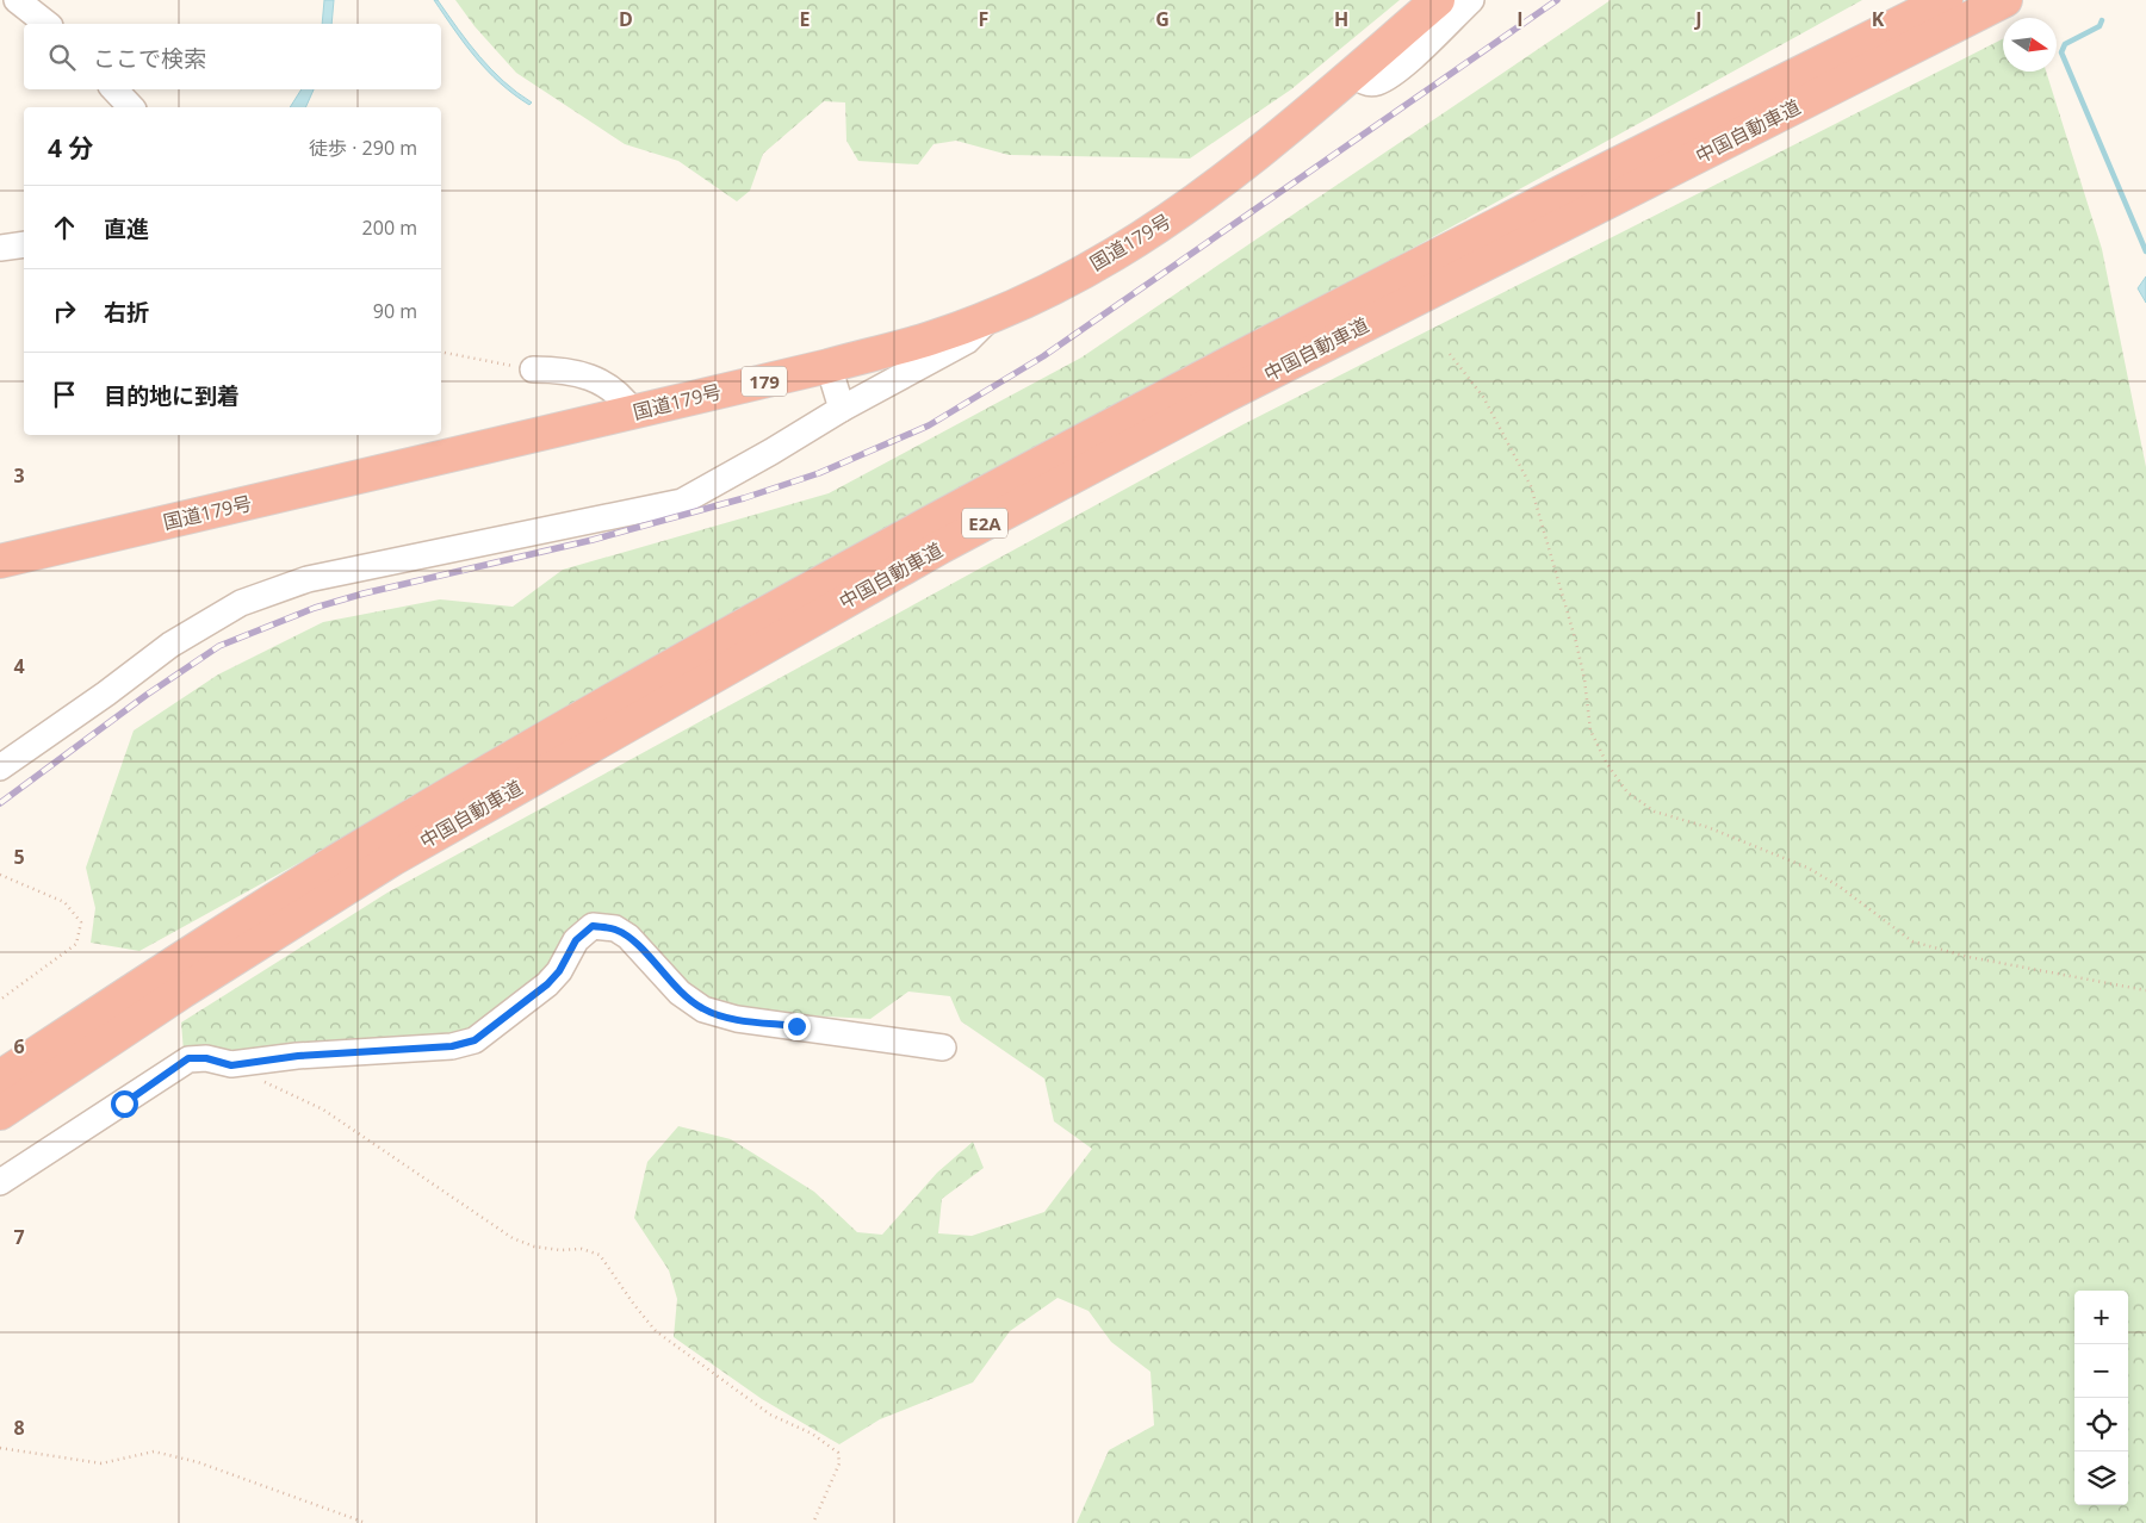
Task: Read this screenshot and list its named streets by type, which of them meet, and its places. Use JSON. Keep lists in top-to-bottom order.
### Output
{
  "streets": {
    "highway": [
      "中国自動車道",
      "国道179号",
      "179",
      "E2A"
    ]
  },
  "north": "right",
  "page": {
    "search": "ここで検索",
    "heading": ["4 分", "徒歩 · 290 m"],
    "list": [
      ["直進", "200 m"],
      ["右折", "90 m"],
      "目的地に到着"
    ],
    "map_buttons": ["+", "−"]
  },
  "grid": {
    "columns": [
      "D",
      "E",
      "F",
      "G",
      "H",
      "I",
      "J",
      "K"
    ],
    "rows": [
      "3",
      "4",
      "5",
      "6",
      "7",
      "8"
    ]
  }
}
